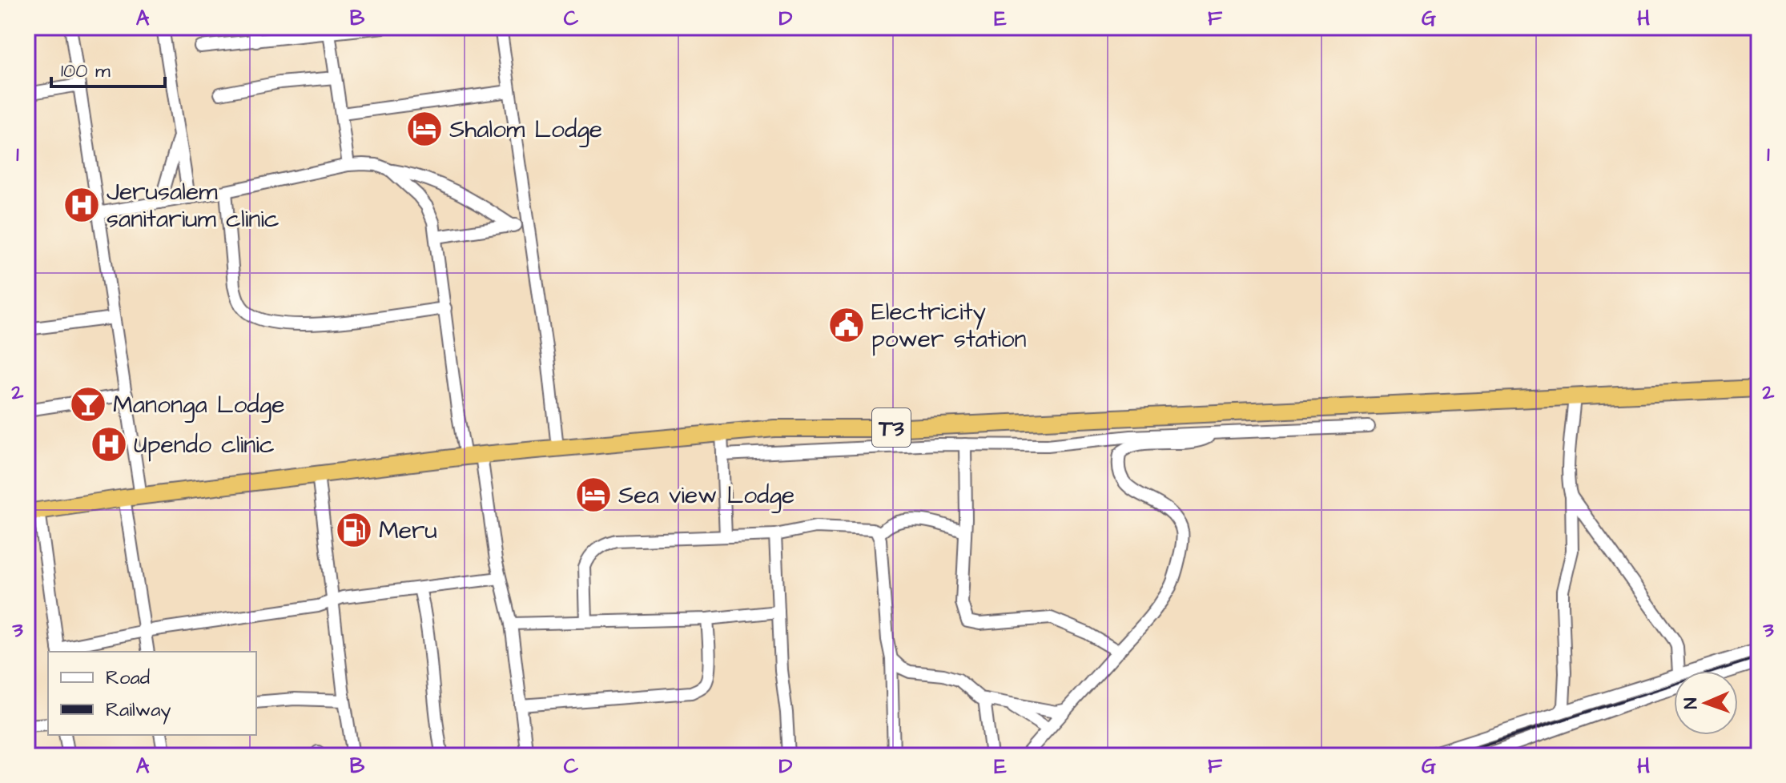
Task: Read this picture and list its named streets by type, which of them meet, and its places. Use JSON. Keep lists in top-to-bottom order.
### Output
{
  "streets": {
    "highway": ["T3"]
  },
  "places": {
    "hotel": ["Shalom Lodge", "Sea view Lodge"],
    "hospital": ["Jerusalem sanitarium clinic", "Upendo clinic"],
    "public building": ["Electricity power station"],
    "bar": ["Manonga Lodge"],
    "fuel station": ["Meru"]
  },
  "legend": ["Road", "Railway"],
  "scale_bar": "100 m",
  "north": "left",
  "grid": {
    "columns": [
      "A",
      "B",
      "C",
      "D",
      "E",
      "F",
      "G",
      "H"
    ],
    "rows": ["1", "2", "3"]
  }
}
